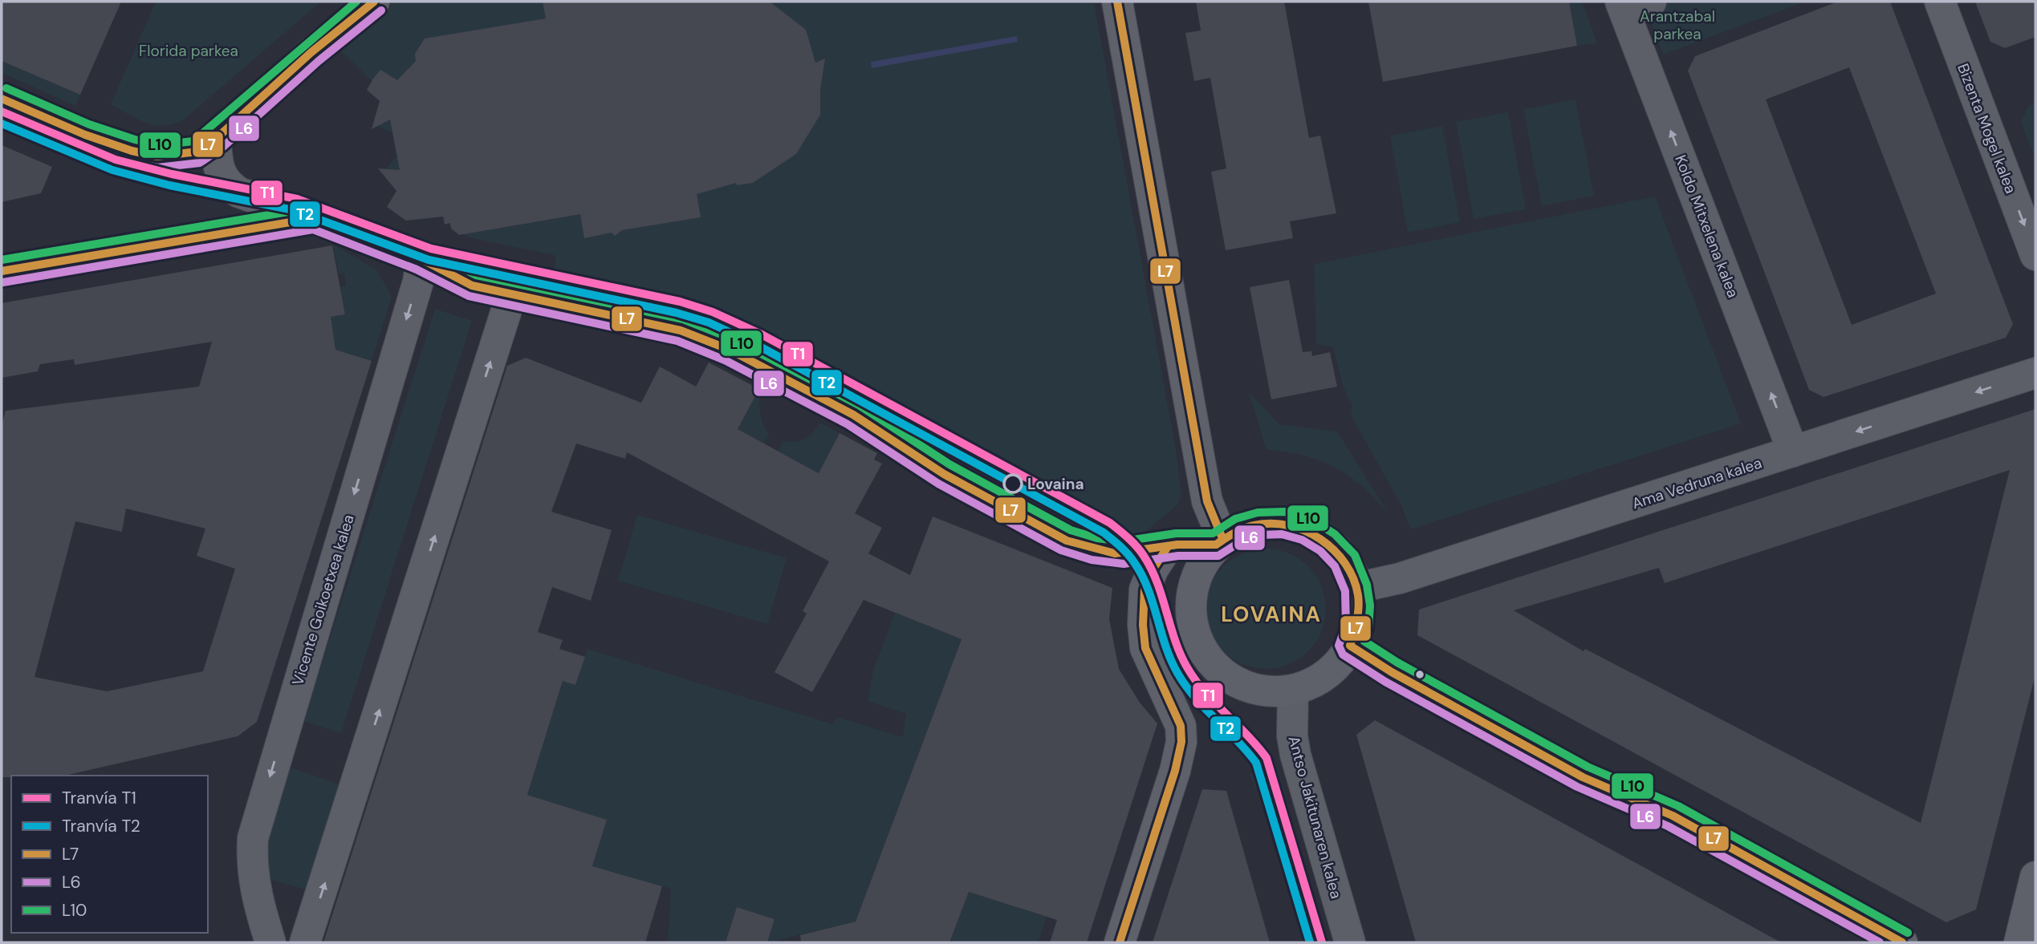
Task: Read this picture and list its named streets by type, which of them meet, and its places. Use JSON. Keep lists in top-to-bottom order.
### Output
{
  "streets": {
    "street": [
      "Bizenta Mogel kalea",
      "Koldo Mitxelena kalea",
      "Ama Vedruna kalea",
      "Vicente Goikoetxea kalea",
      "Antso Jakitunaren kalea"
    ]
  },
  "crossings": [
    ["Koldo Mitxelena kalea", "Ama Vedruna kalea"],
    ["Ama Vedruna kalea", "Antso Jakitunaren kalea"]
  ],
  "one_way": ["Bizenta Mogel kalea", "Koldo Mitxelena kalea", "Ama Vedruna kalea"],
  "districts": ["LOVAINA"],
  "parks": ["Arantzabal parkea", "Florida parkea"],
  "places": ["Lovaina"],
  "lines": [
    "transit line L7",
    "transit line L10",
    "transit line L6",
    "tram line T1",
    "tram line T2"
  ],
  "legend": [
    "Tranvía T1",
    "Tranvía T2",
    "L7",
    "L6",
    "L10"
  ]
}
